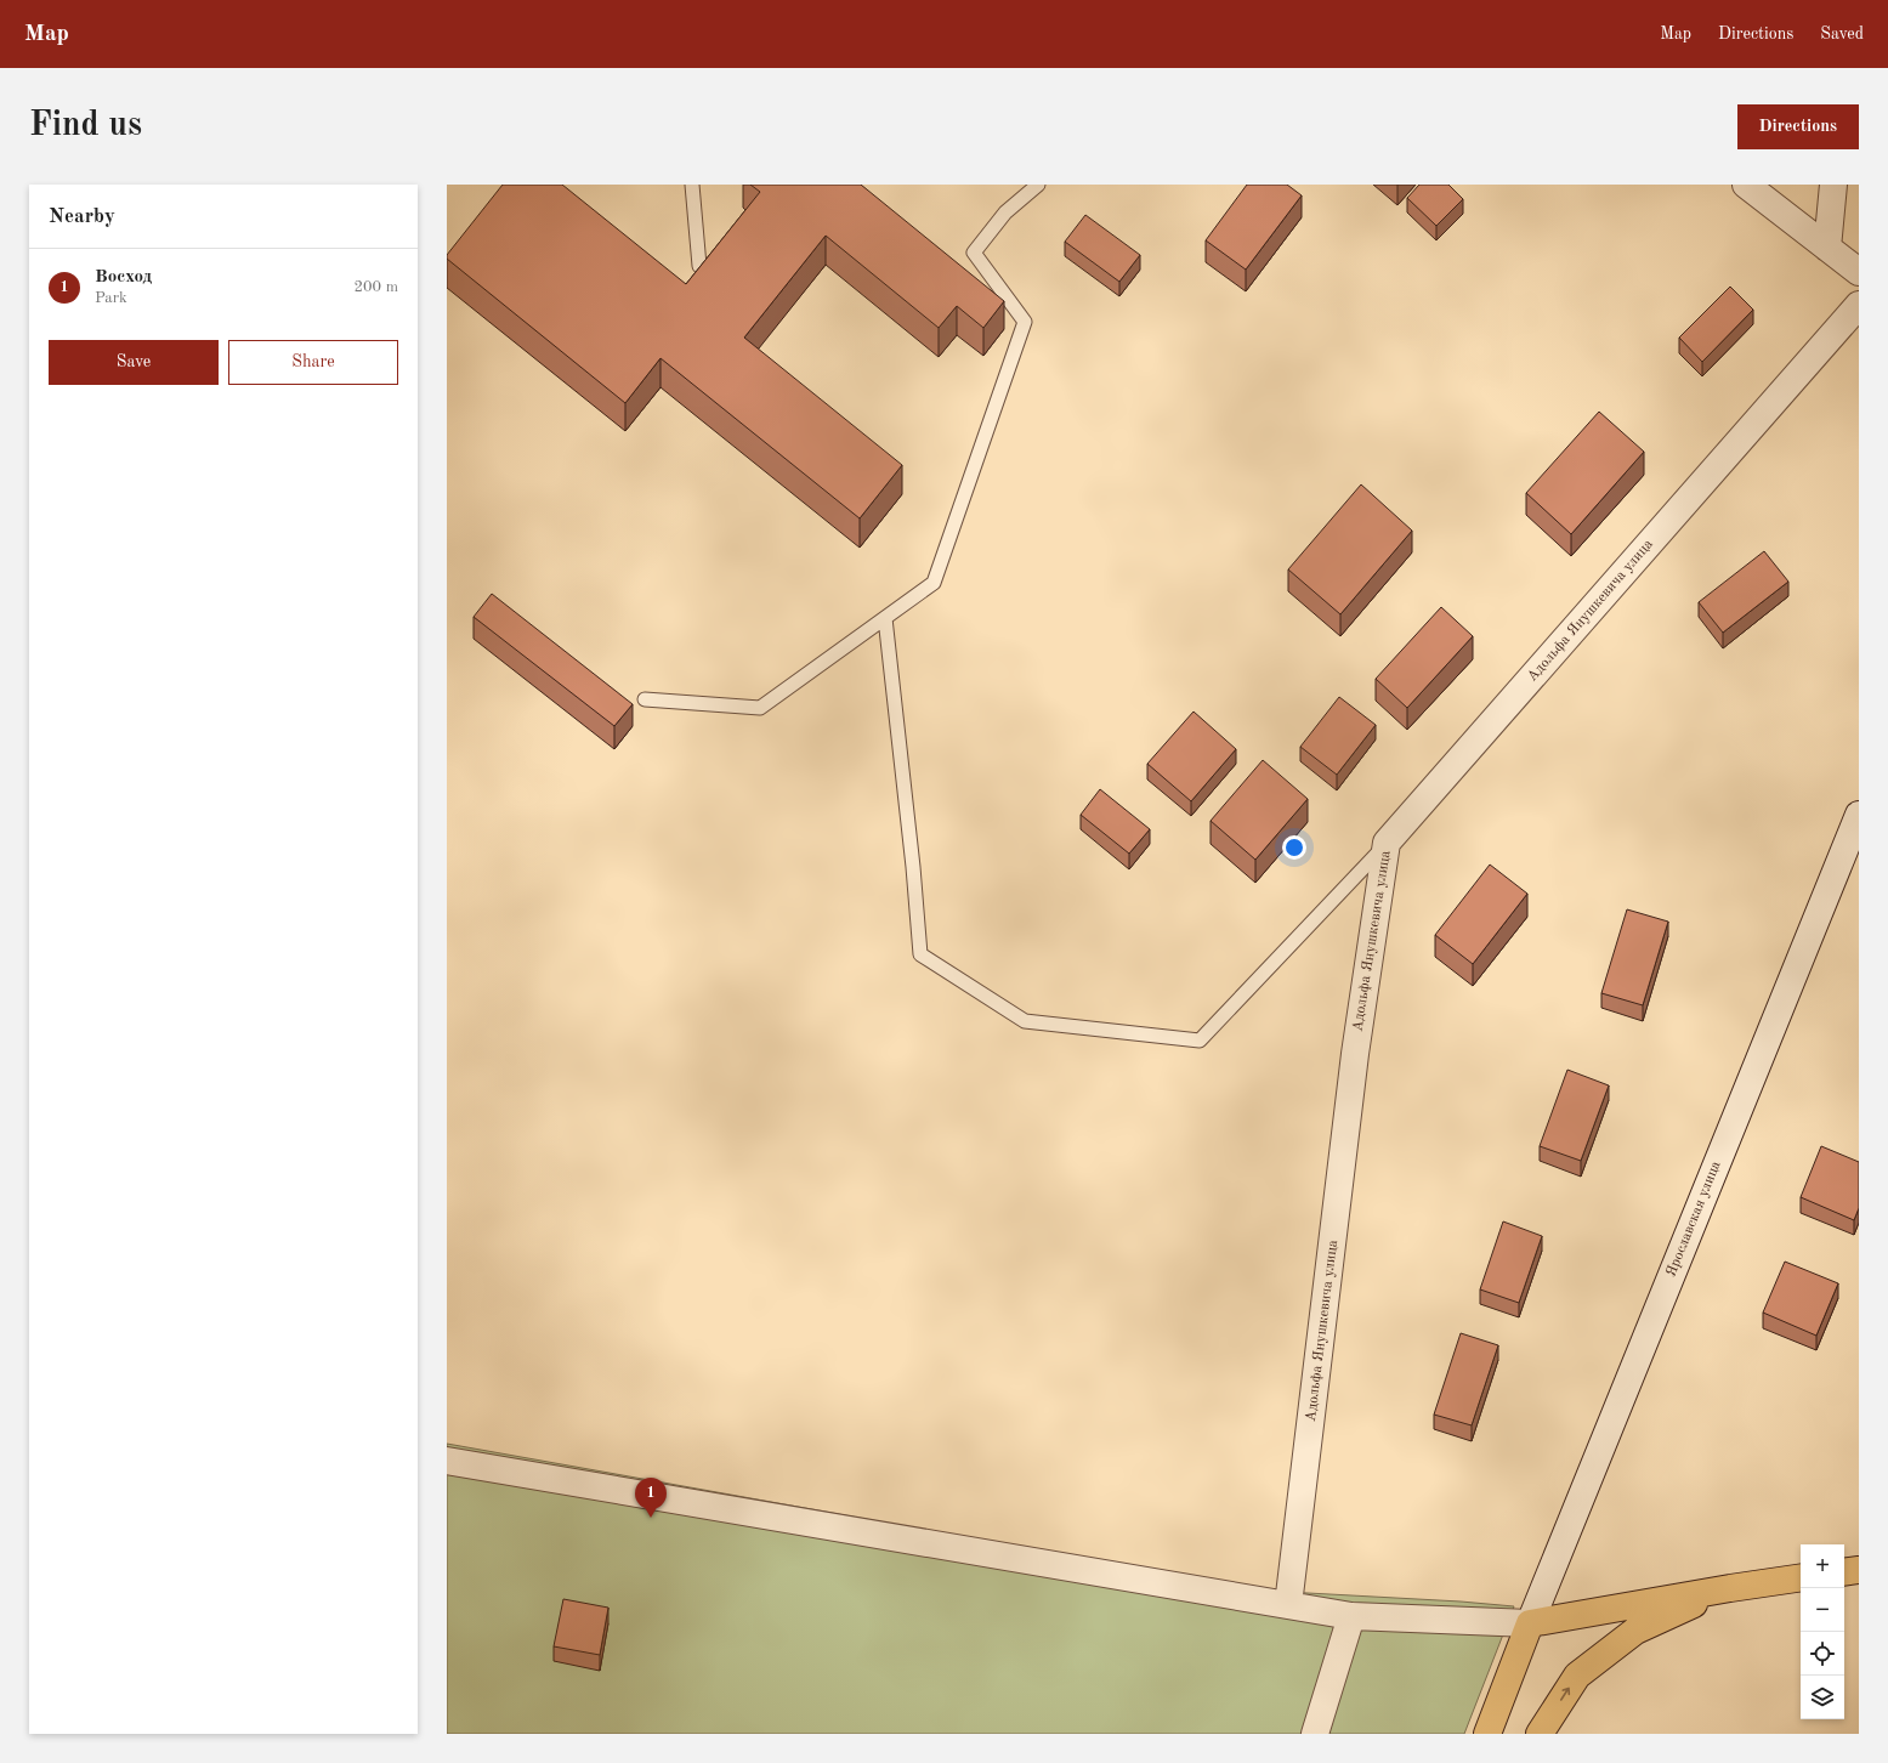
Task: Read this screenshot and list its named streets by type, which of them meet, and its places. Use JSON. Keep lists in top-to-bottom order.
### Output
{
  "streets": {
    "street": ["Адольфа Янушкевича улица", "Ярославская улица"]
  },
  "page": {
    "header": "Map",
    "nav": ["Map", "Directions", "Saved"],
    "buttons": [
      "Directions",
      ["Save", "Share"]
    ],
    "title": "Find us",
    "heading": "Nearby",
    "list": [
      {
        "mark": "1",
        "name": "Восход",
        "note": "Park",
        "value": "200 m"
      }
    ],
    "pins": "1",
    "map_buttons": ["+", "−"]
  }
}
